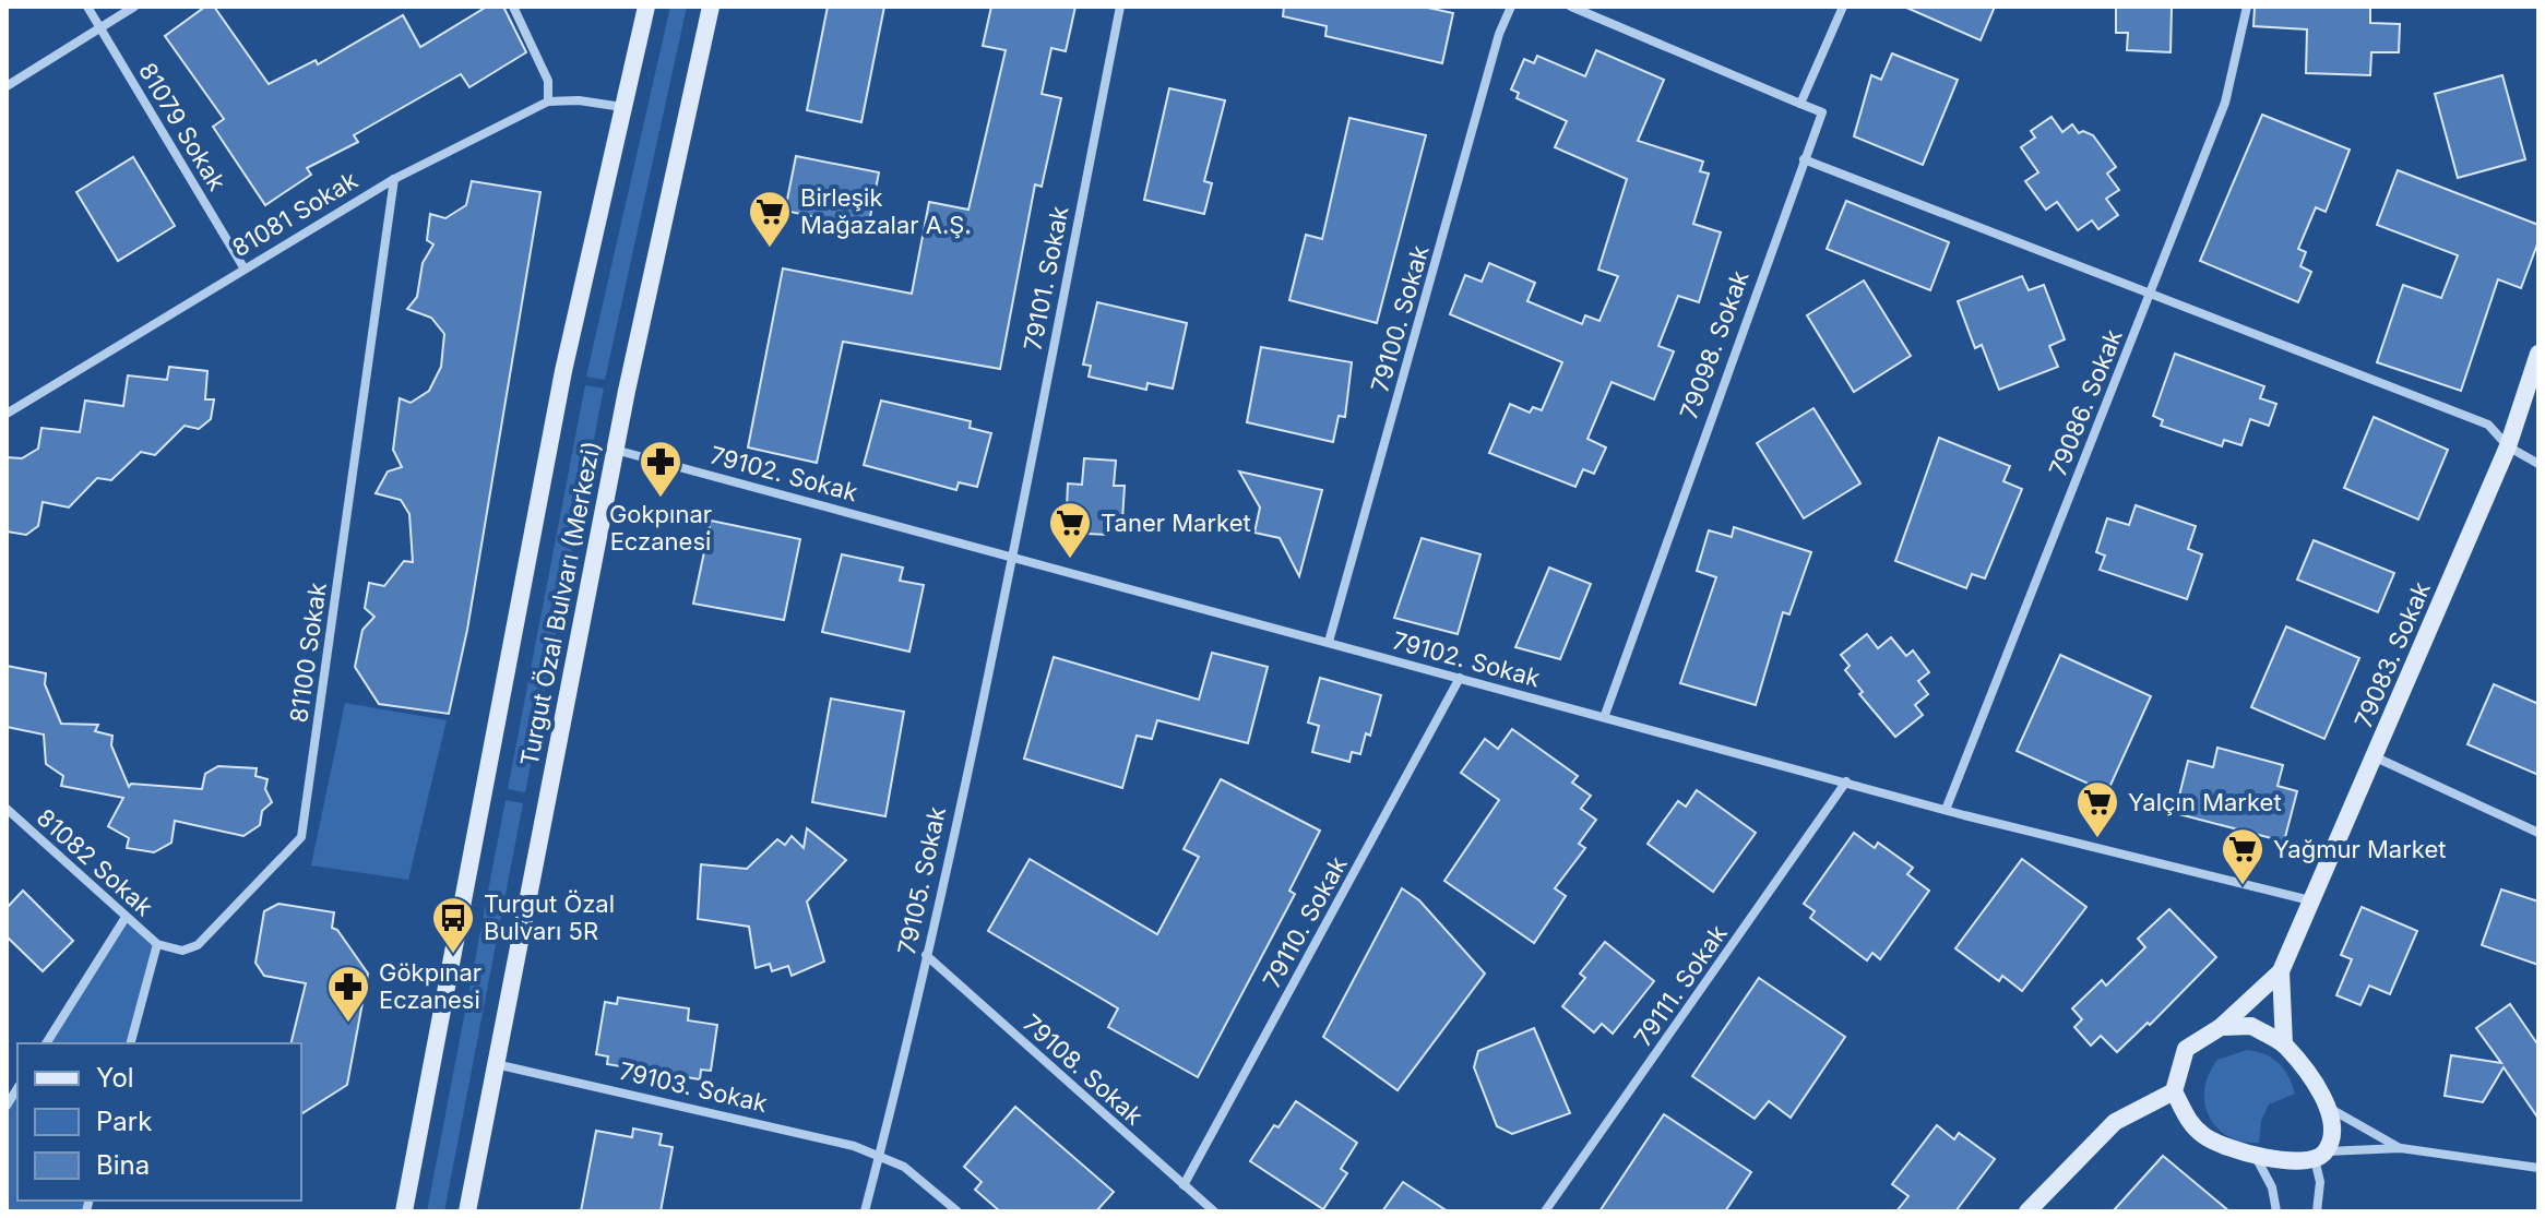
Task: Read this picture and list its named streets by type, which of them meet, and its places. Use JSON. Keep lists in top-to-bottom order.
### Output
{
  "streets": {
    "main road": ["Turgut Özal Bulvarı (Merkezi)", "79083. Sokak"],
    "street": [
      "81079 Sokak",
      "81081 Sokak",
      "79101. Sokak",
      "79100. Sokak",
      "79098. Sokak",
      "79086. Sokak",
      "79102. Sokak",
      "81100 Sokak",
      "81082 Sokak",
      "79105. Sokak",
      "79110. Sokak",
      "79111. Sokak",
      "79108. Sokak",
      "79103. Sokak"
    ]
  },
  "crossings": [
    ["81079 Sokak", "81081 Sokak"],
    ["81081 Sokak", "81100 Sokak"],
    ["79101. Sokak", "79102. Sokak"],
    ["79101. Sokak", "79105. Sokak"],
    ["79100. Sokak", "79102. Sokak"],
    ["79098. Sokak", "79102. Sokak"],
    ["79086. Sokak", "79102. Sokak"],
    ["79102. Sokak", "Turgut Özal Bulvarı (Merkezi)"],
    ["79102. Sokak", "79083. Sokak"],
    ["79102. Sokak", "79105. Sokak"],
    ["79102. Sokak", "79110. Sokak"],
    ["79102. Sokak", "79111. Sokak"],
    ["Turgut Özal Bulvarı (Merkezi)", "79103. Sokak"],
    ["81100 Sokak", "81082 Sokak"],
    ["79105. Sokak", "79108. Sokak"],
    ["79105. Sokak", "79103. Sokak"],
    ["79110. Sokak", "79108. Sokak"]
  ],
  "places": {
    "supermarket": [
      "Birleşik Mağazalar A.Ş.",
      "Taner Market",
      "Yalçın Market",
      "Yağmur Market"
    ],
    "pharmacy": ["Gokpınar Eczanesi", "Gökpınar Eczanesi"],
    "bus stop": ["Turgut Özal Bulvarı 5R"]
  },
  "legend": ["Yol", "Park", "Bina"]
}
